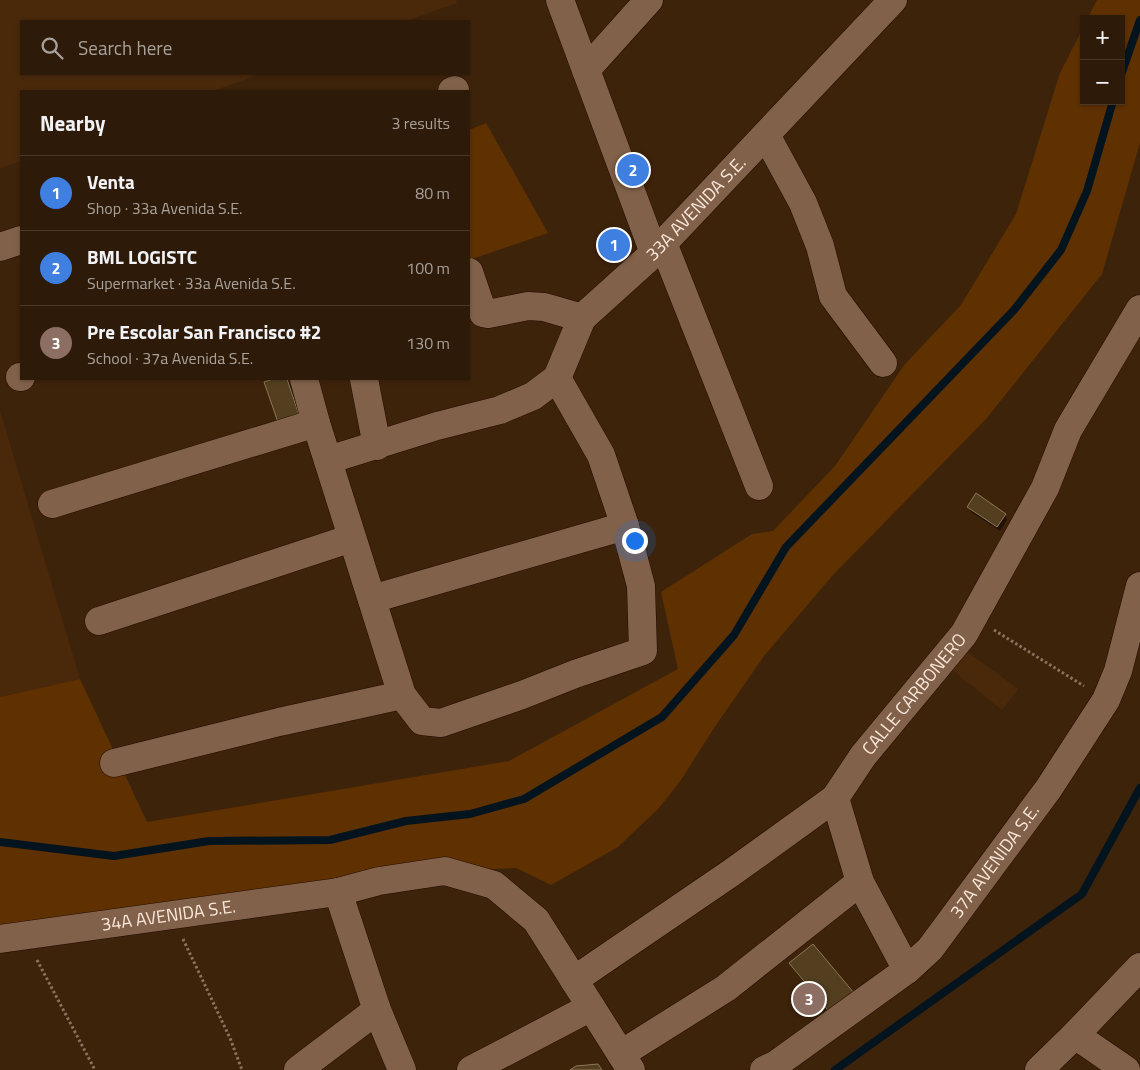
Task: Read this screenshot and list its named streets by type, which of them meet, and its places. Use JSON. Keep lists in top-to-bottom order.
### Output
{
  "streets": {
    "street": [
      "33A AVENIDA S.E.",
      "CALLE CARBONERO",
      "37A AVENIDA S.E.",
      "34A AVENIDA S.E."
    ]
  },
  "crossings": [
    ["CALLE CARBONERO", "34A AVENIDA S.E."]
  ],
  "page": {
    "map_buttons": ["+", "−"],
    "search": "Search here",
    "heading": ["Nearby", "3 results"],
    "pins": ["2", "1", "3"],
    "list": [
      {
        "mark": "1",
        "name": "Venta",
        "note": "Shop · 33a Avenida S.E.",
        "value": "80 m"
      },
      {
        "mark": "2",
        "name": "BML LOGISTC",
        "note": "Supermarket · 33a Avenida S.E.",
        "value": "100 m"
      },
      {
        "mark": "3",
        "name": "Pre Escolar San Francisco #2",
        "note": "School · 37a Avenida S.E.",
        "value": "130 m"
      }
    ]
  }
}
